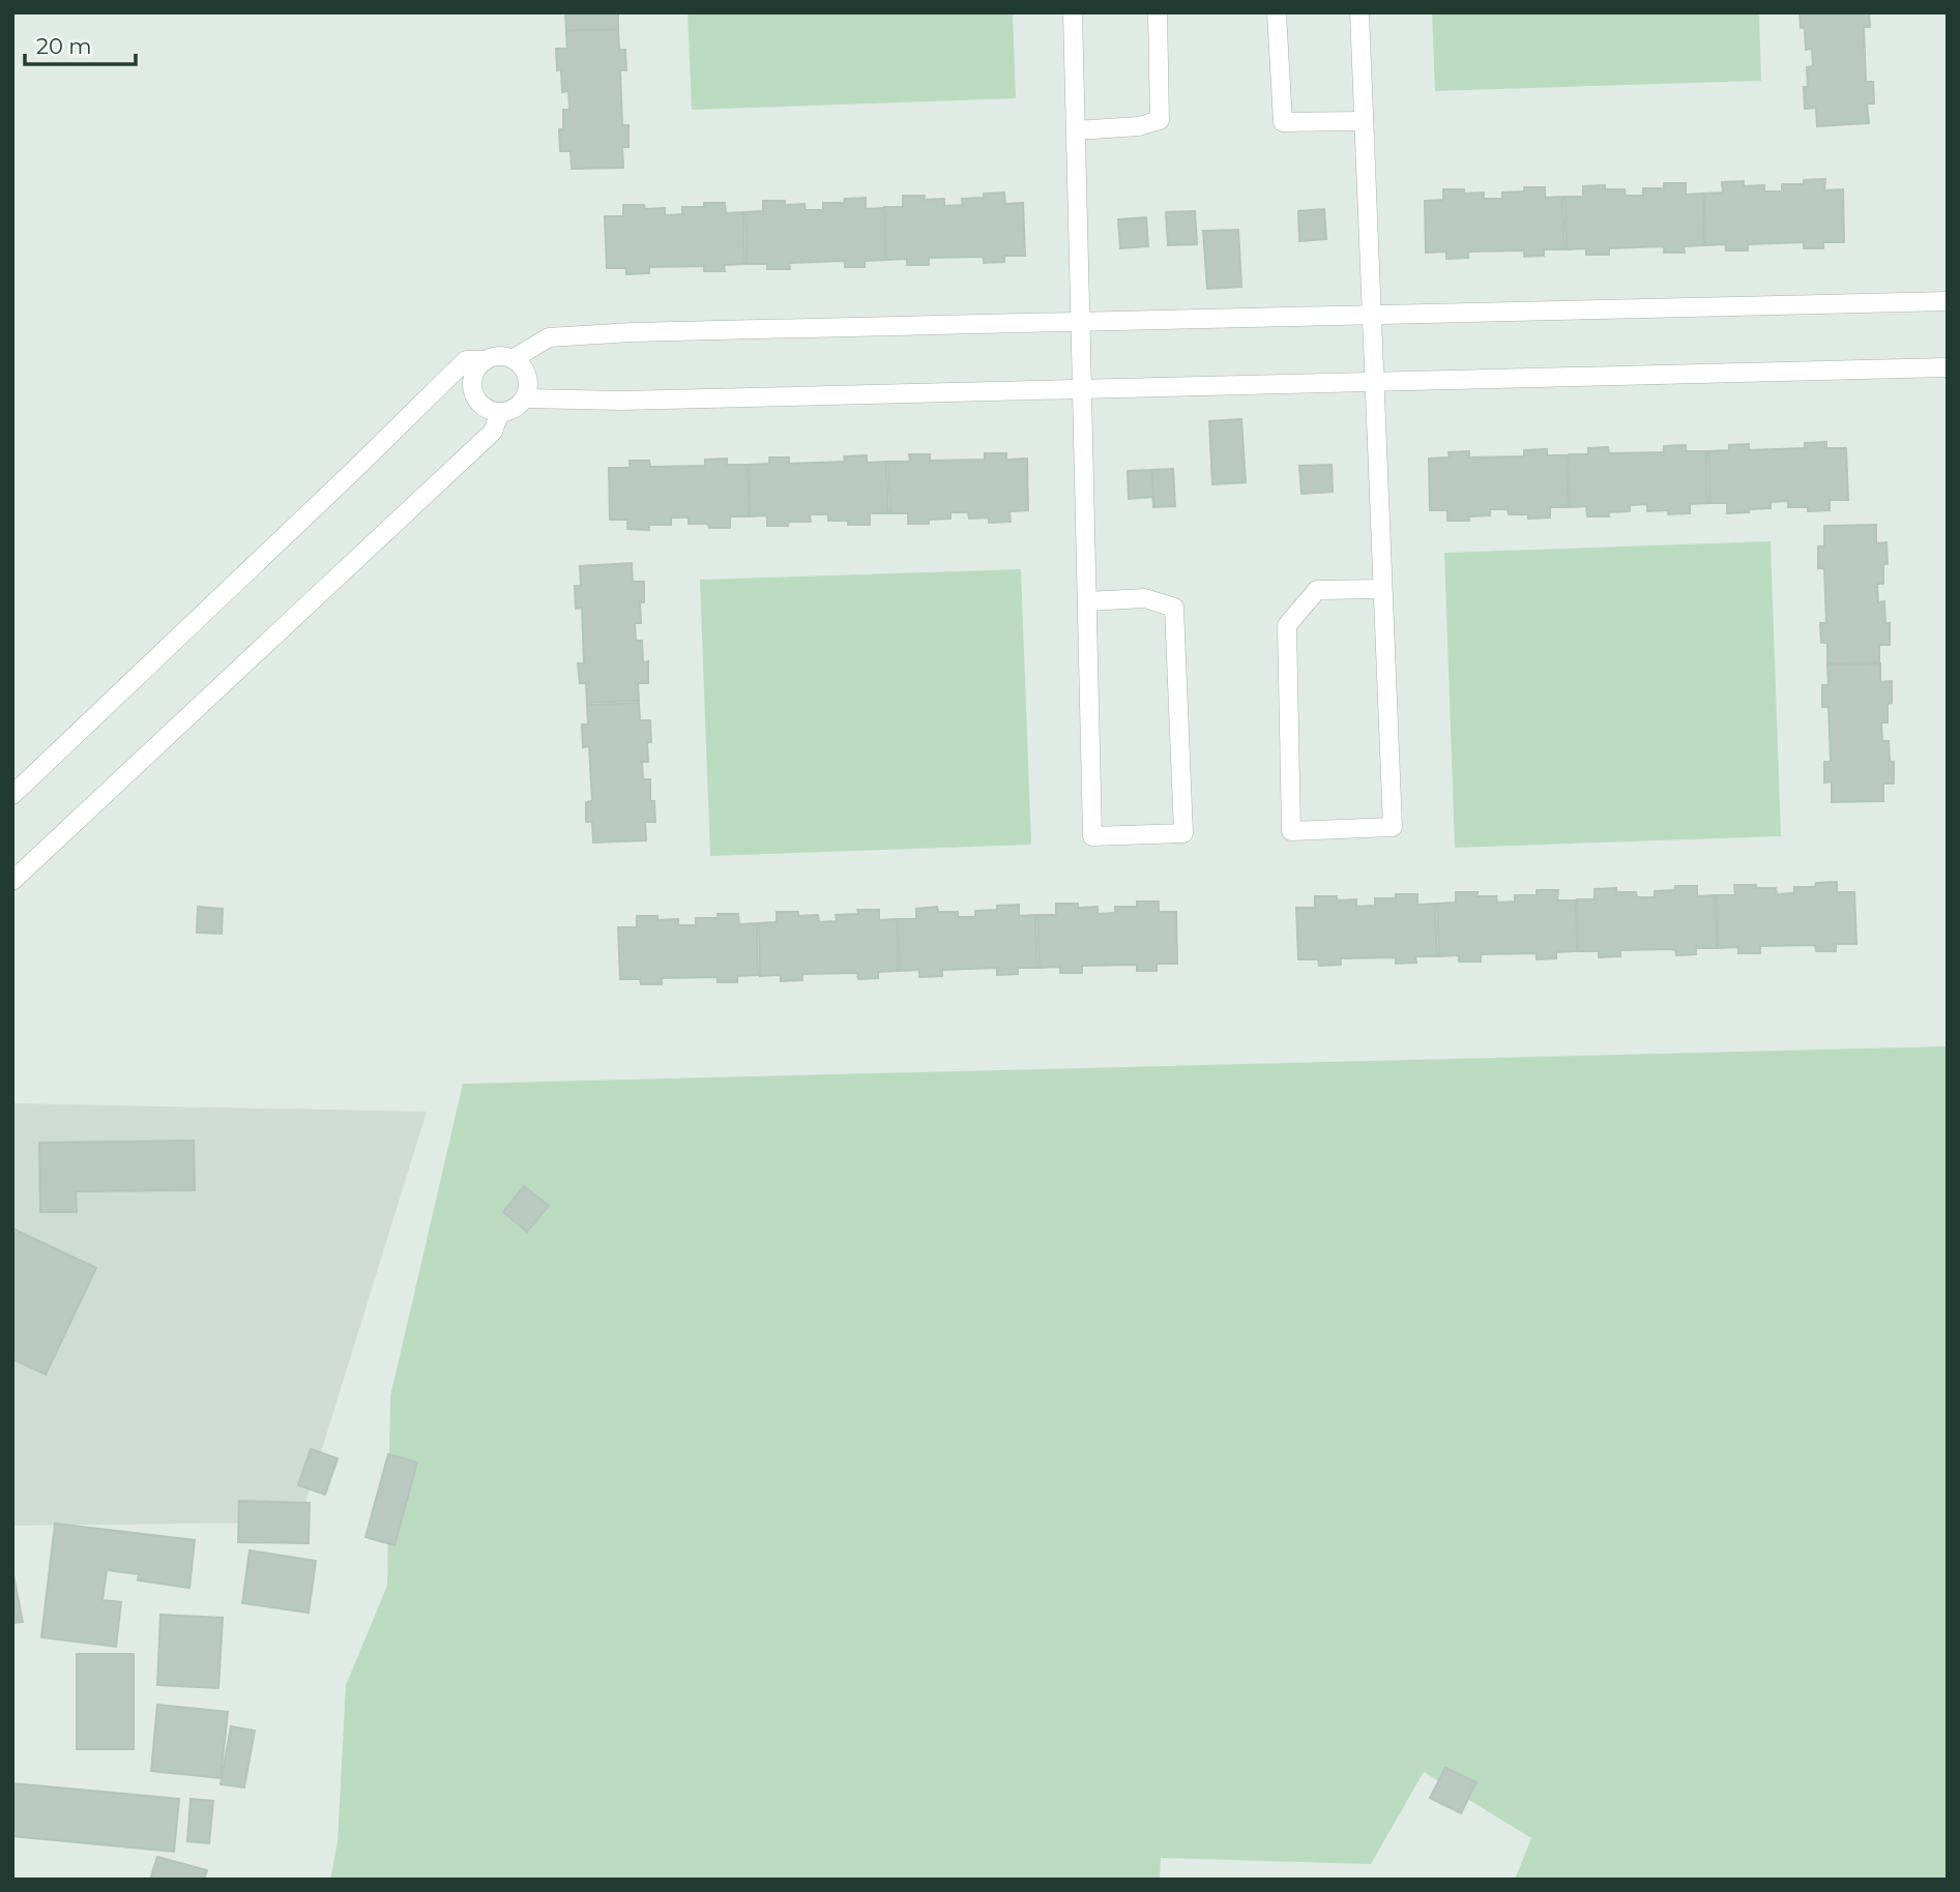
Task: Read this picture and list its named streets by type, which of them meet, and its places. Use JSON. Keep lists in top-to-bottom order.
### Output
{
  "scale_bar": "20 m"
}
